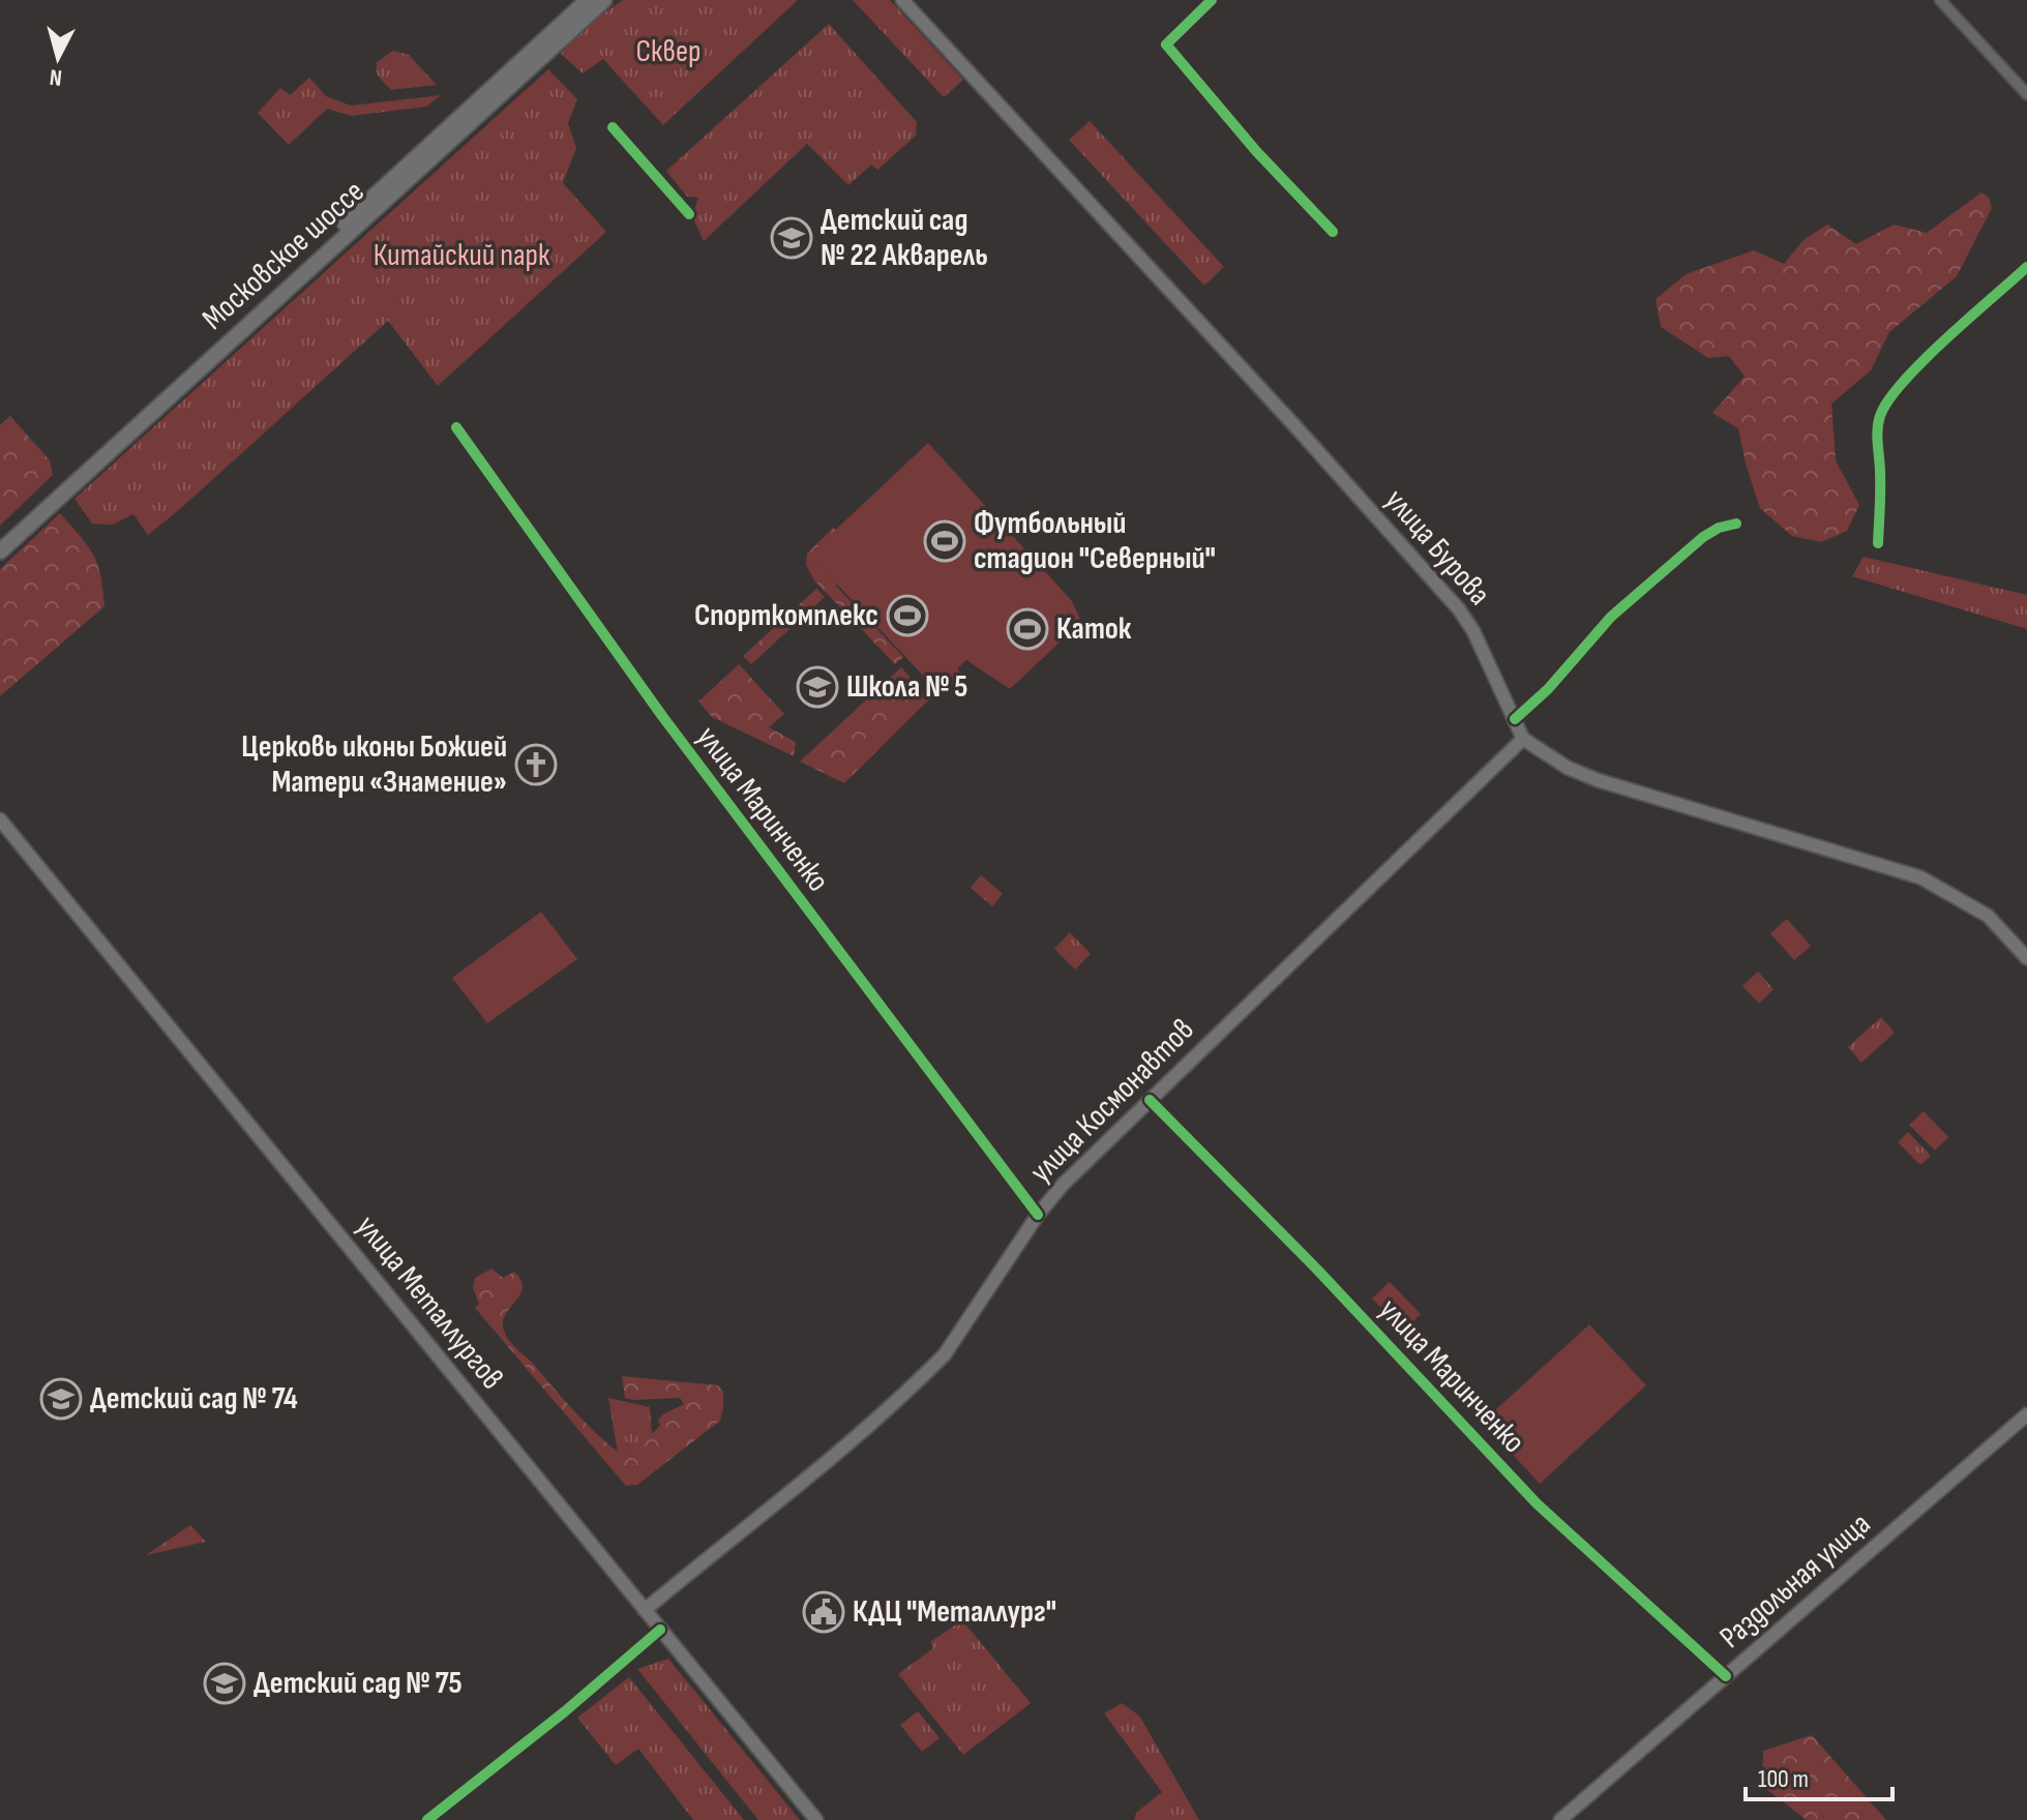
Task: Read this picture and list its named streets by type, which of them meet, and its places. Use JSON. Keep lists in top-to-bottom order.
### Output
{
  "streets": {
    "main road": [
      "Московское шоссе",
      "улица Бурова",
      "улица Космонавтов",
      "улица Металлургов",
      "Раздольная улица"
    ],
    "street": ["улица Маринченко"]
  },
  "crossings": [
    ["улица Бурова", "улица Космонавтов"],
    ["улица Маринченко", "улица Космонавтов"],
    ["улица Маринченко", "Раздольная улица"],
    ["улица Космонавтов", "улица Металлургов"]
  ],
  "parks": ["Сквер", "Китайский парк"],
  "places": {
    "school or university": [
      "Детский сад № 22 Акварель",
      "Школа № 5",
      "Детский сад № 74",
      "Детский сад № 75"
    ],
    "sports": ["Футбольный стадион \"Северный\"", "Спорткомплекс", "Каток"],
    "church": ["Церковь иконы Божией Матери «Знамение»"],
    "public building": ["КДЦ \"Металлург\""]
  },
  "scale_bar": "100 m",
  "north": "bottom"
}
